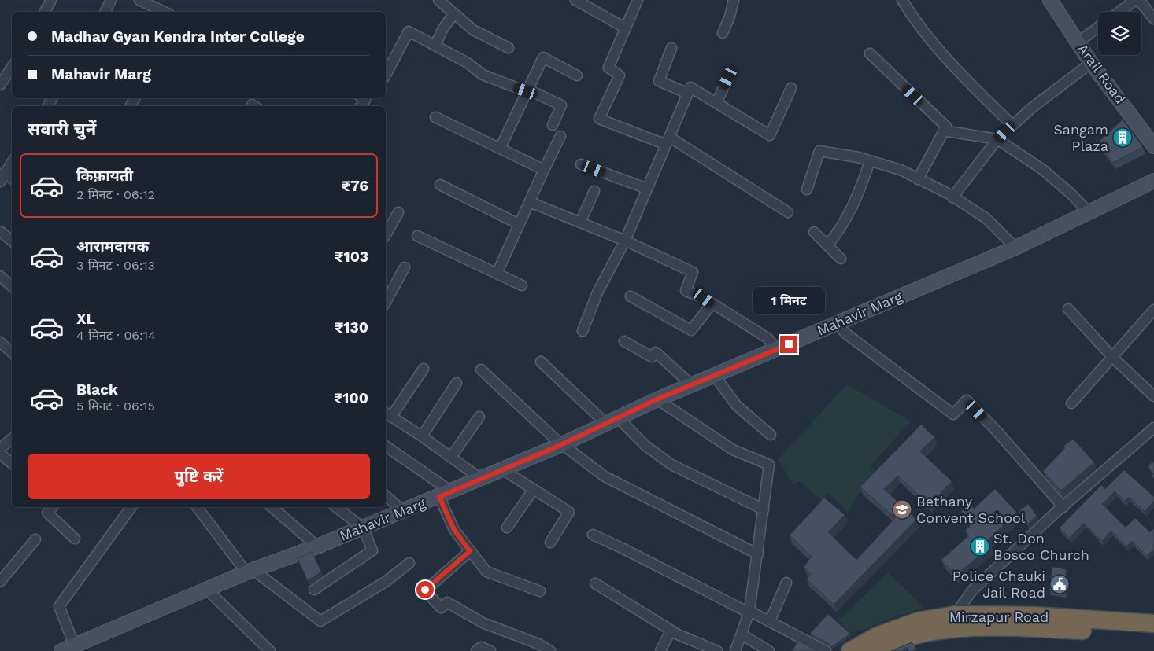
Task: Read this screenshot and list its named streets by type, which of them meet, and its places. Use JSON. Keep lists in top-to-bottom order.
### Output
{
  "streets": {
    "highway": ["Mirzapur Road"],
    "street": ["Arail Road", "Mahavir Marg"]
  },
  "places": {
    "building": ["Sangam Plaza", "St. Don Bosco Church"],
    "school or university": ["Bethany Convent School"],
    "public building": ["Police Chauki Jail Road"]
  },
  "page": {
    "banner": ["Madhav Gyan Kendra Inter College", "Mahavir Marg"],
    "heading": "सवारी चुनें",
    "list": [
      {
        "name": "किफ़ायती",
        "note": "2 मिनट · 06:12",
        "value": "₹76"
      },
      {
        "name": "आरामदायक",
        "note": "3 मिनट · 06:13",
        "value": "₹103"
      },
      {
        "name": "XL",
        "note": "4 मिनट · 06:14",
        "value": "₹130"
      },
      {
        "name": "Black",
        "note": "5 मिनट · 06:15",
        "value": "₹100"
      }
    ],
    "bubble": "1 मिनट",
    "buttons": "पुष्टि करें"
  }
}
